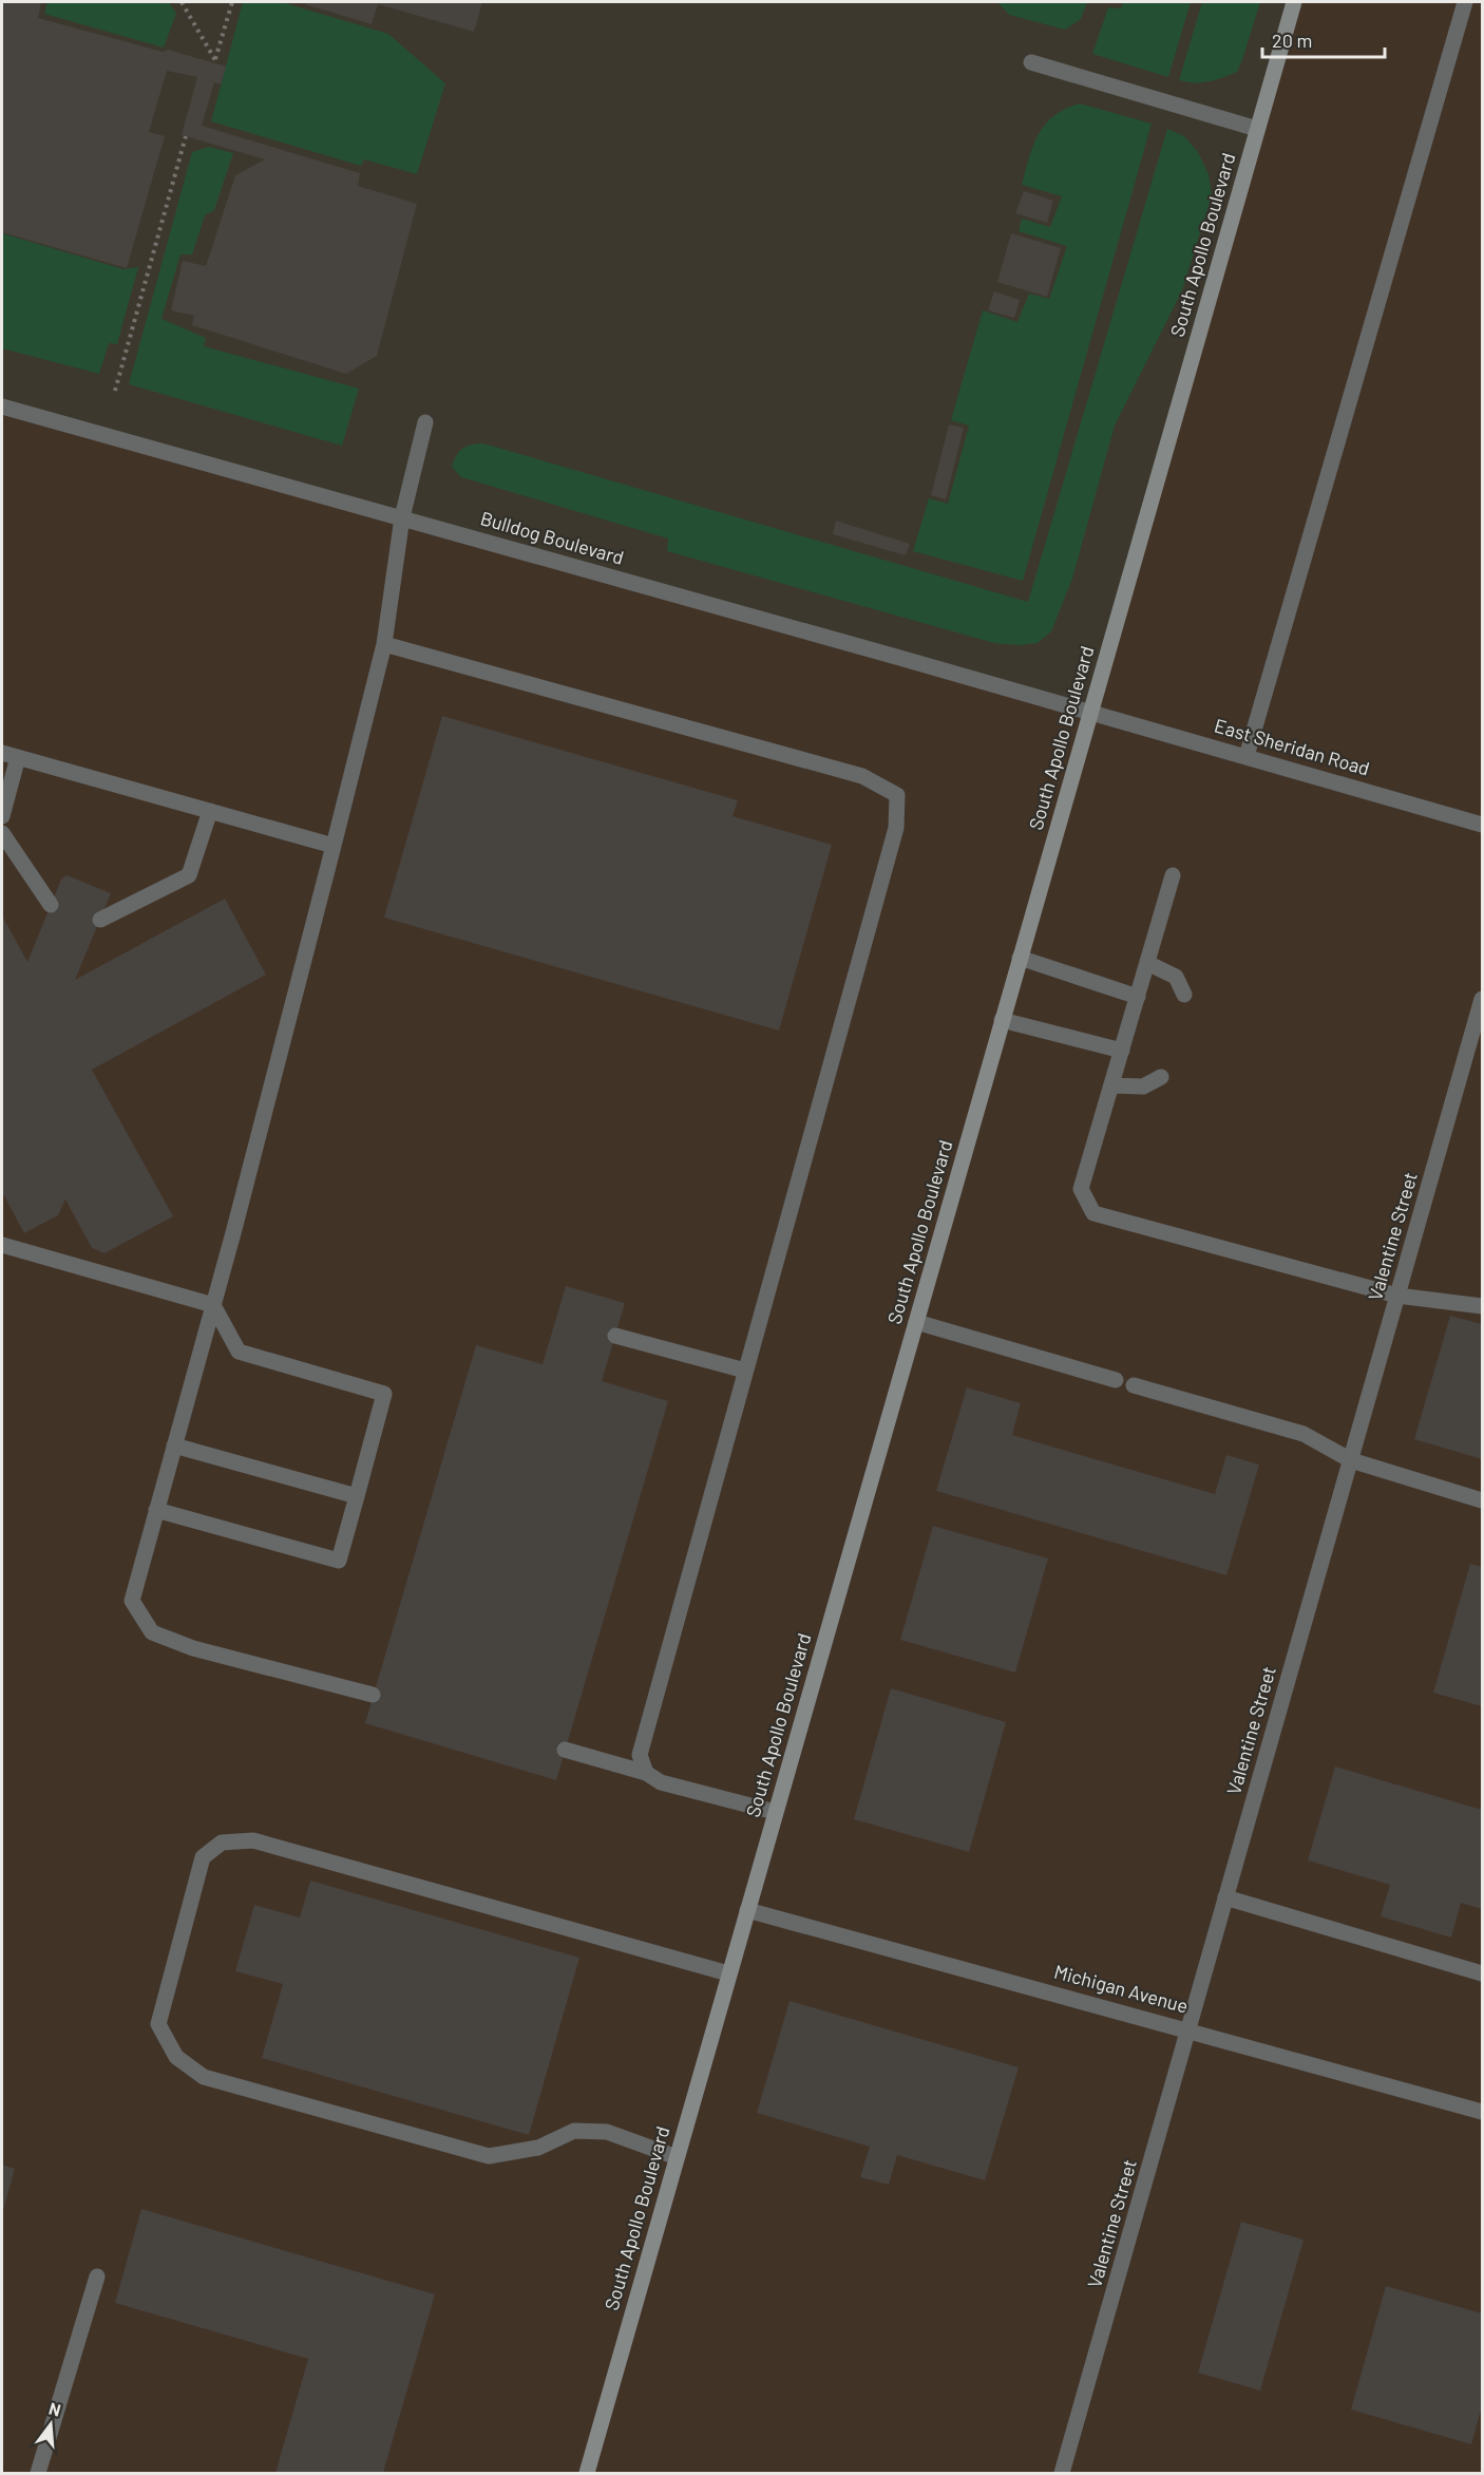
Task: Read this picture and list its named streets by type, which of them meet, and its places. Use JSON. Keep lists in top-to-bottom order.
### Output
{
  "streets": {
    "street": [
      "South Apollo Boulevard",
      "Bulldog Boulevard",
      "East Sheridan Road",
      "Valentine Street",
      "Michigan Avenue"
    ]
  },
  "crossings": [
    ["South Apollo Boulevard", "Bulldog Boulevard"],
    ["South Apollo Boulevard", "East Sheridan Road"],
    ["South Apollo Boulevard", "Michigan Avenue"],
    ["Bulldog Boulevard", "East Sheridan Road"],
    ["Valentine Street", "Michigan Avenue"]
  ],
  "scale_bar": "20 m",
  "north": "top"
}
